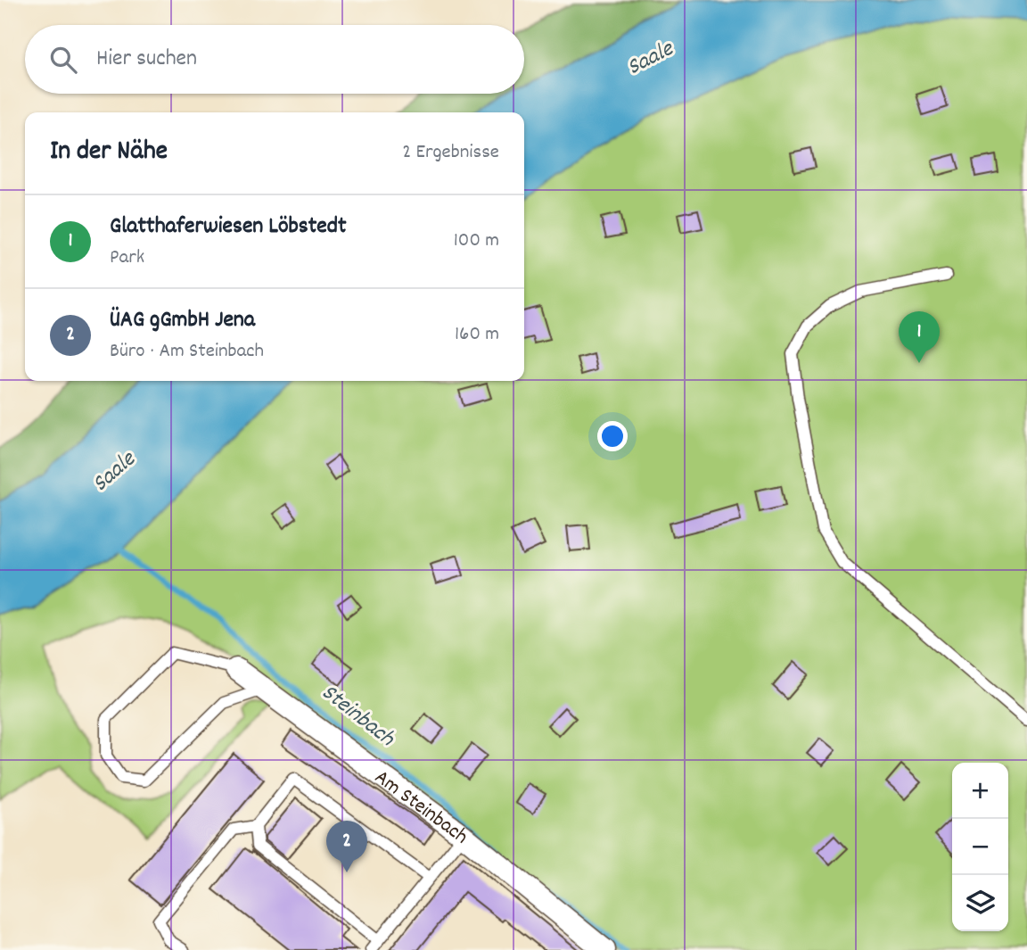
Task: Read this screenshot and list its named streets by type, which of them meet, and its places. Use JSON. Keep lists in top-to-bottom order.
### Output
{
  "streets": {
    "street": ["Am Steinbach"]
  },
  "water": ["Saale", "Steinbach"],
  "page": {
    "search": "Hier suchen",
    "heading": ["In der Nähe", "2 Ergebnisse"],
    "list": [
      {
        "mark": "1",
        "name": "Glatthaferwiesen Löbstedt",
        "note": "Park",
        "value": "100 m"
      },
      {
        "mark": "2",
        "name": "ÜAG gGmbH Jena",
        "note": "Büro · Am Steinbach",
        "value": "160 m"
      }
    ],
    "pins": ["1", "2"],
    "map_buttons": ["+", "−"]
  }
}
